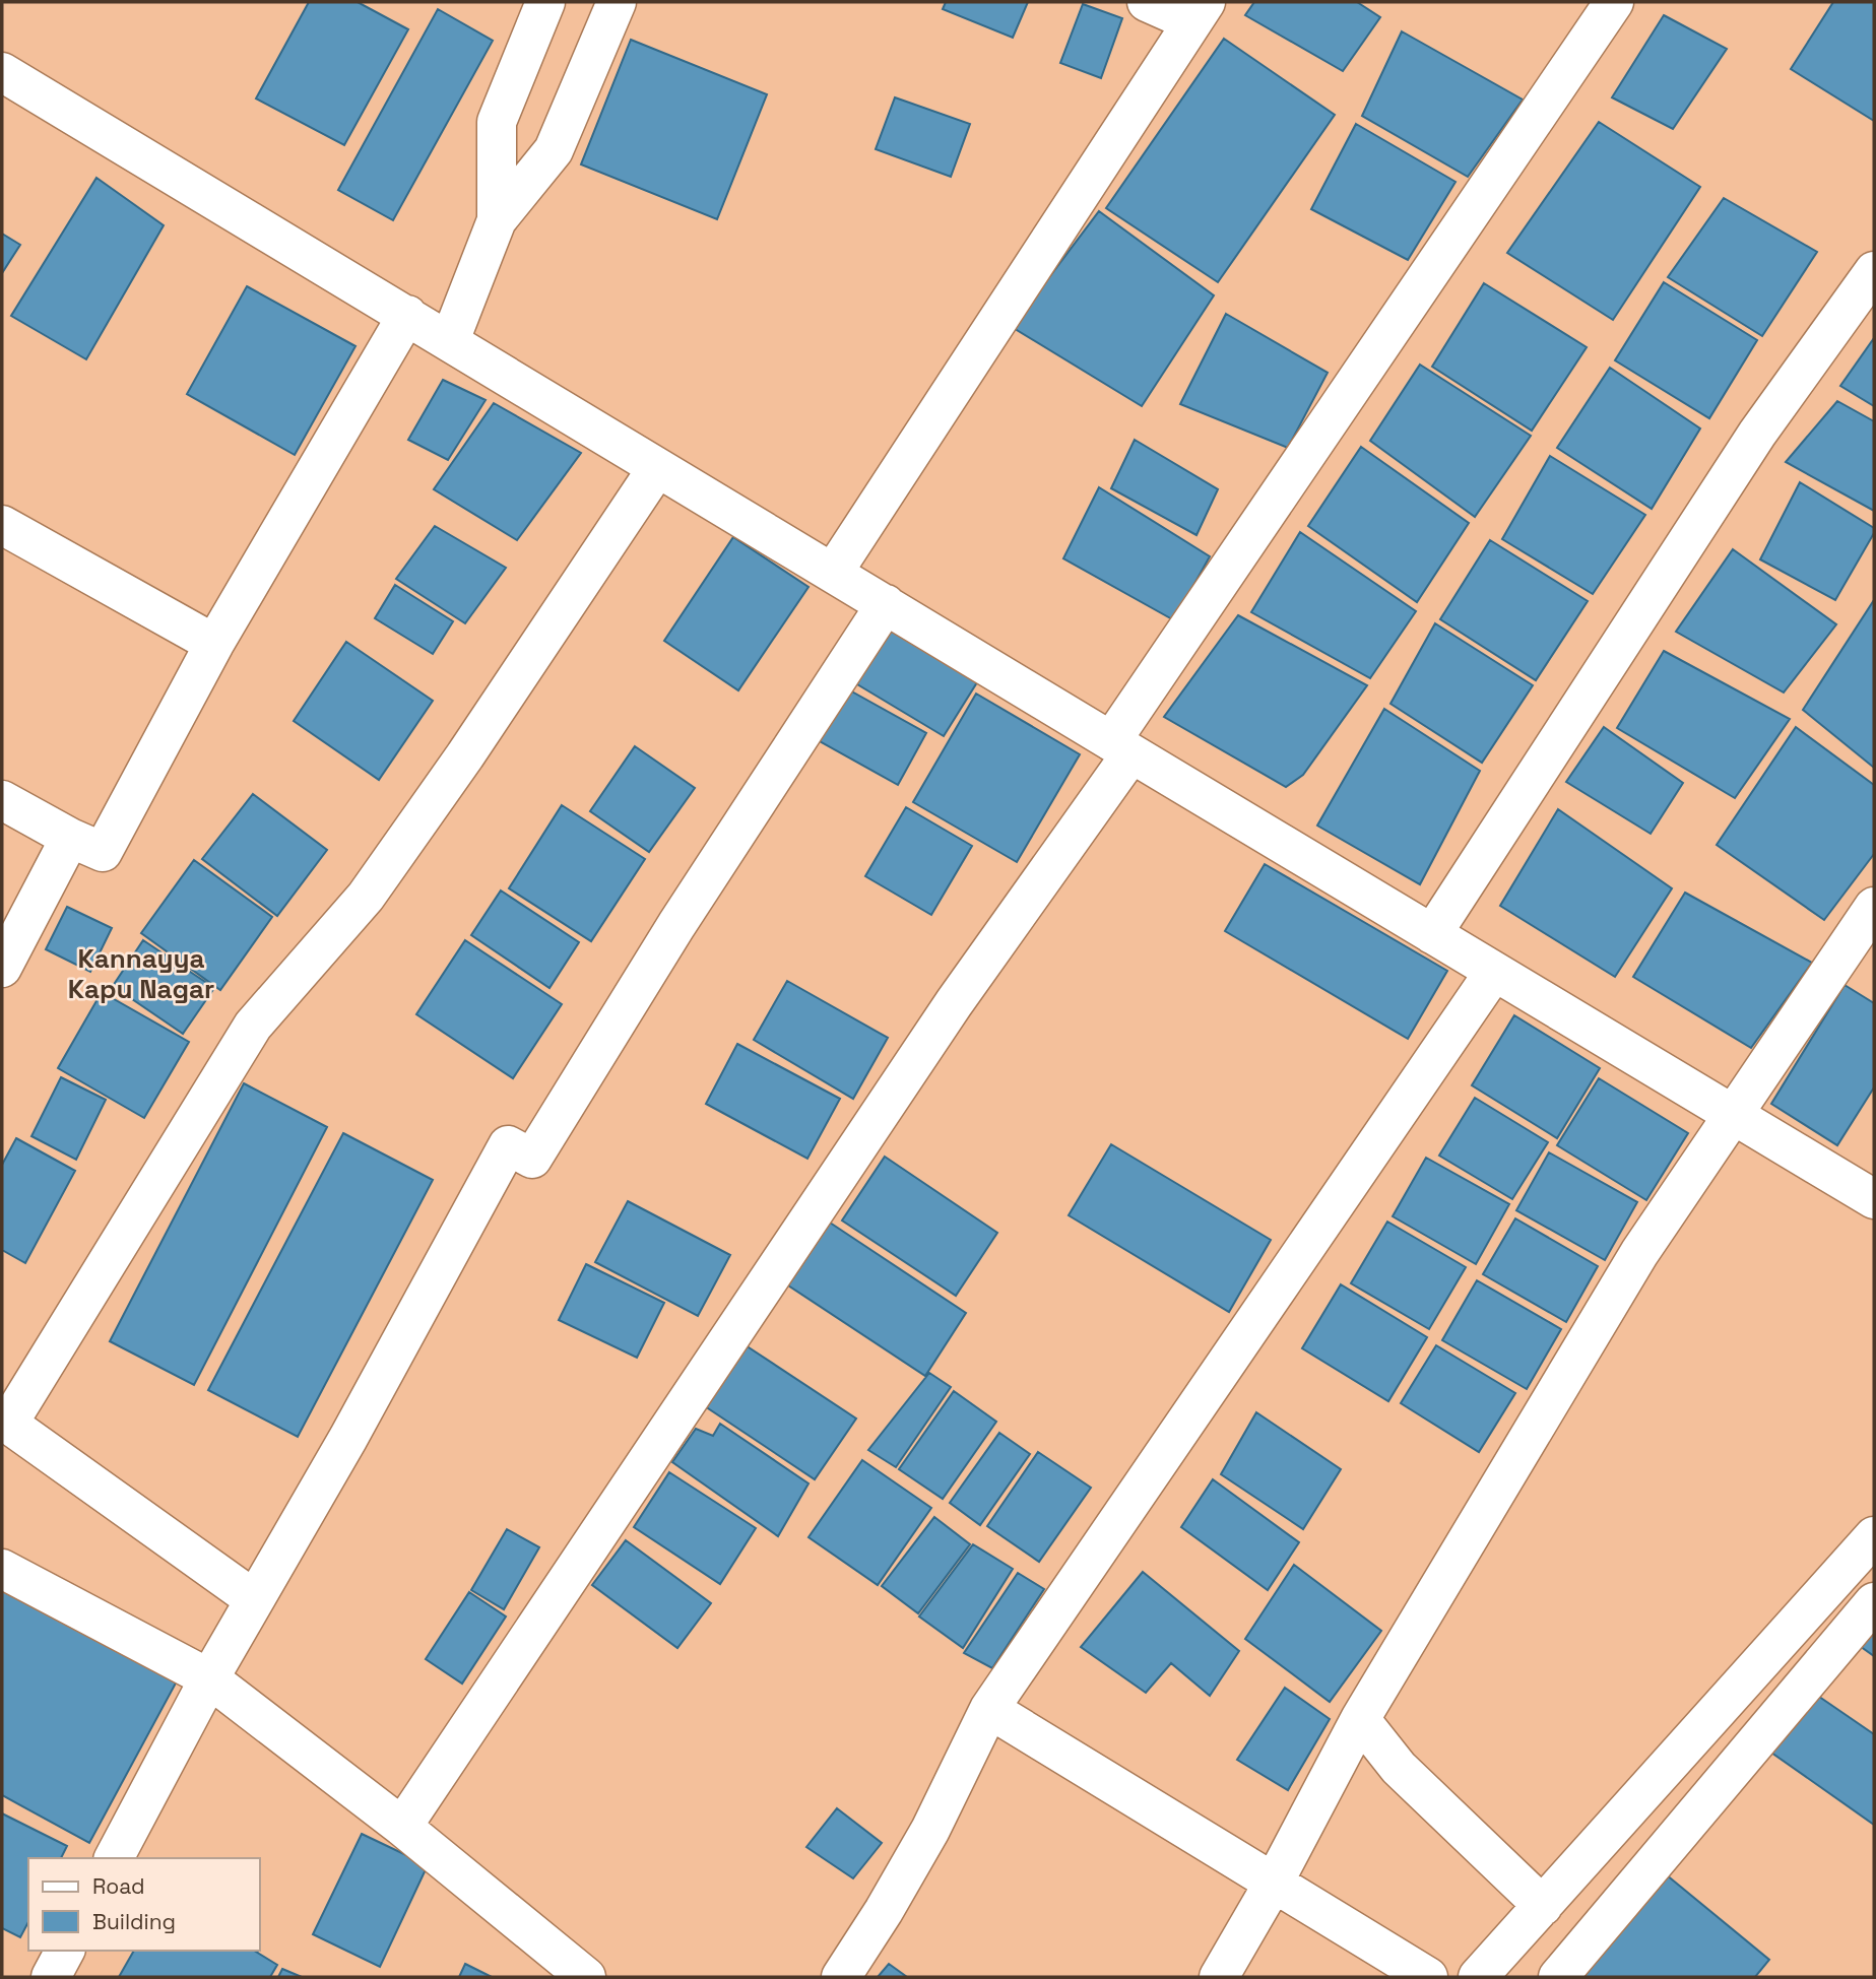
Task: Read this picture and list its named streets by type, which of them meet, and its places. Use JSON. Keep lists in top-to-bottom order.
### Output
{
  "districts": ["Kannayya Kapu Nagar"],
  "legend": ["Road", "Building"]
}
